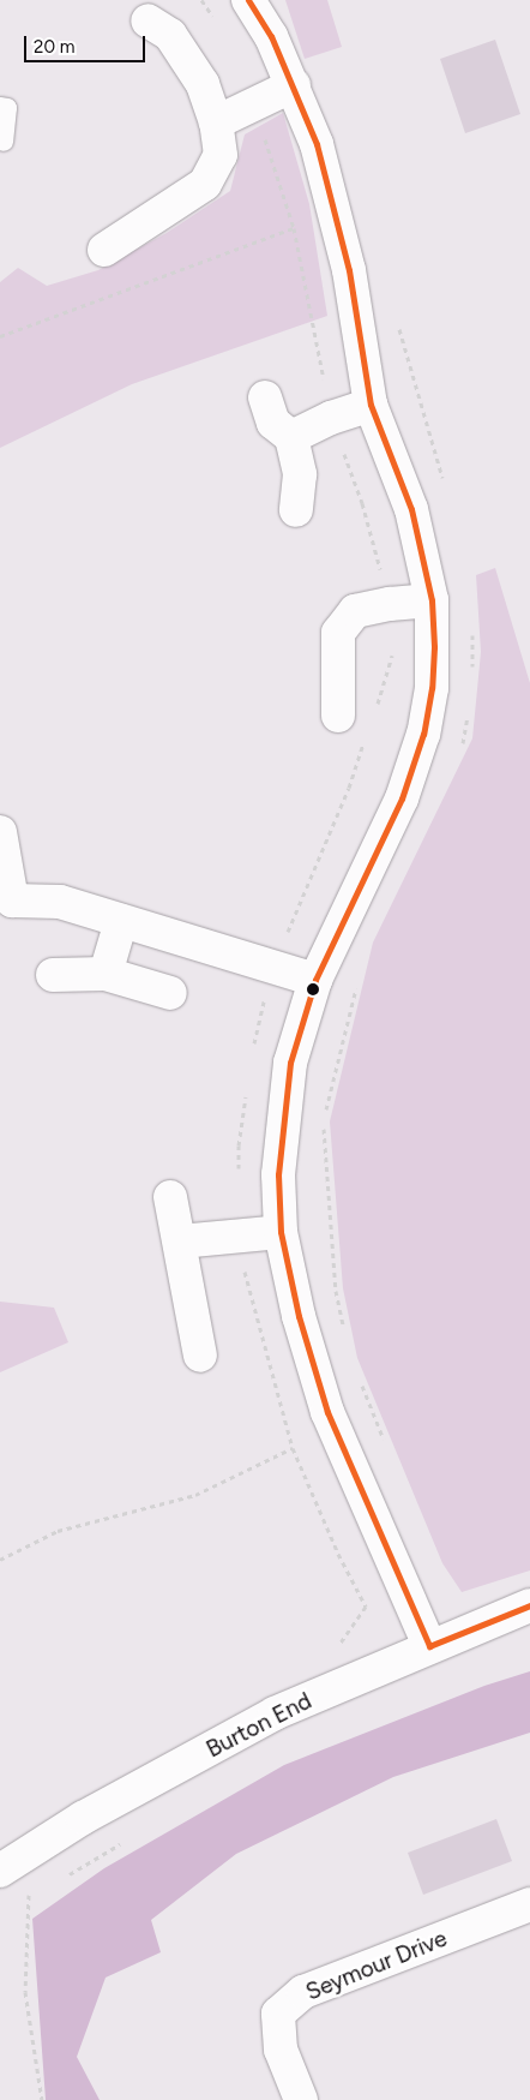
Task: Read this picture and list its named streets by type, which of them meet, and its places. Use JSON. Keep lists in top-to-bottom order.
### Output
{
  "streets": {
    "street": ["Burton End", "Seymour Drive"]
  },
  "scale_bar": "20 m"
}
